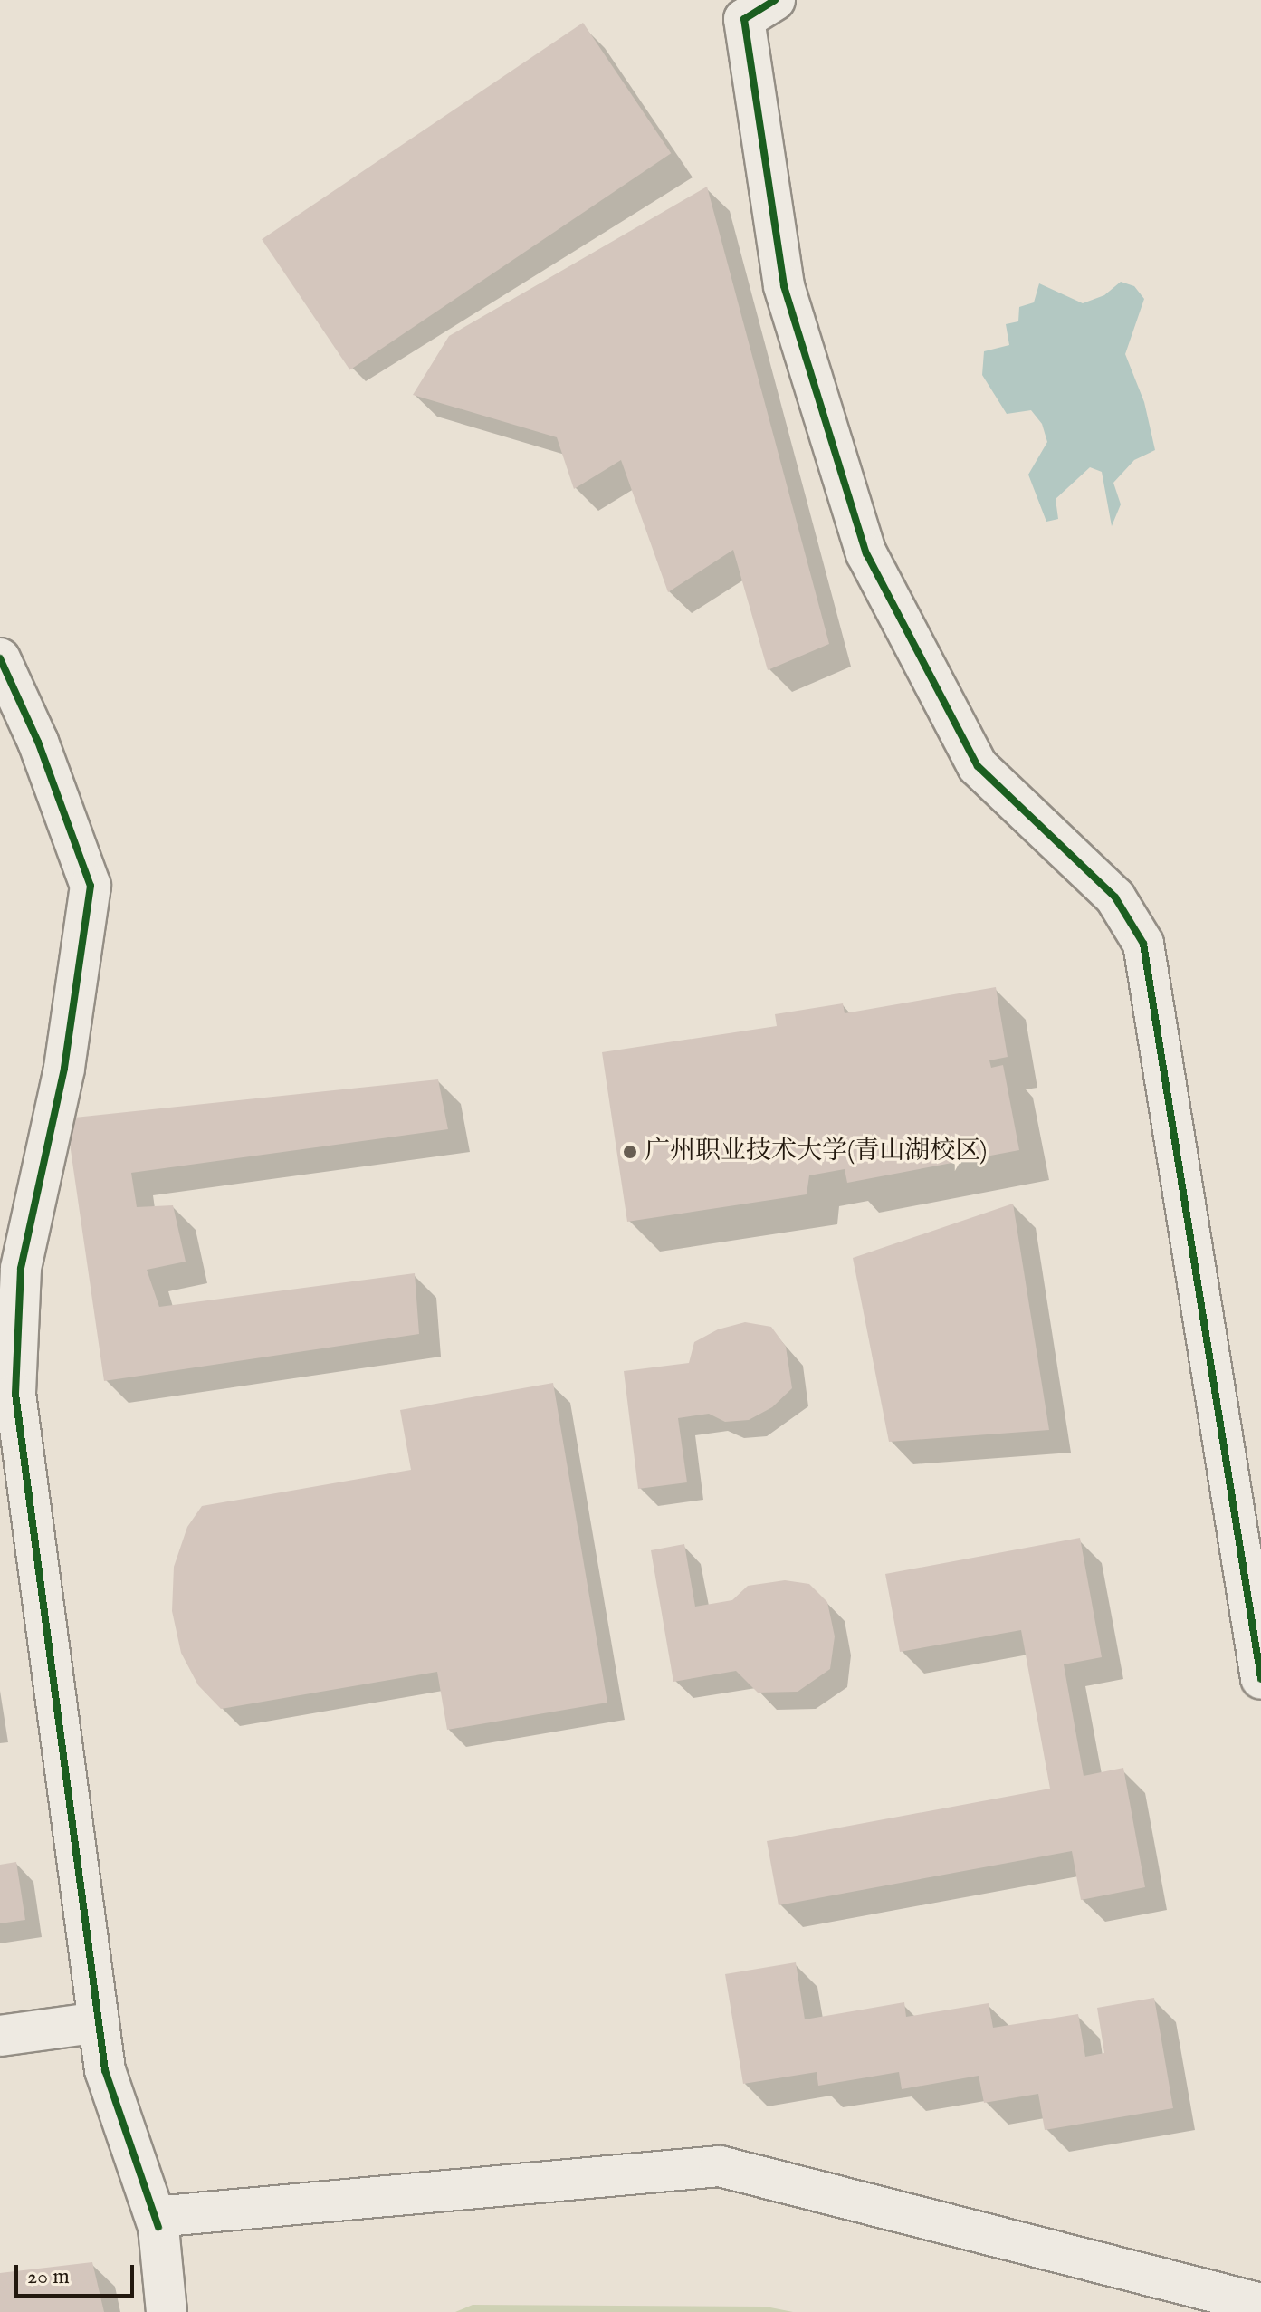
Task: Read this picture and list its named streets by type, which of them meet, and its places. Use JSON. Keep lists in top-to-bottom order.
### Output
{
  "places": ["广州职业技术大学(青山湖校区)"],
  "scale_bar": "20 m"
}
